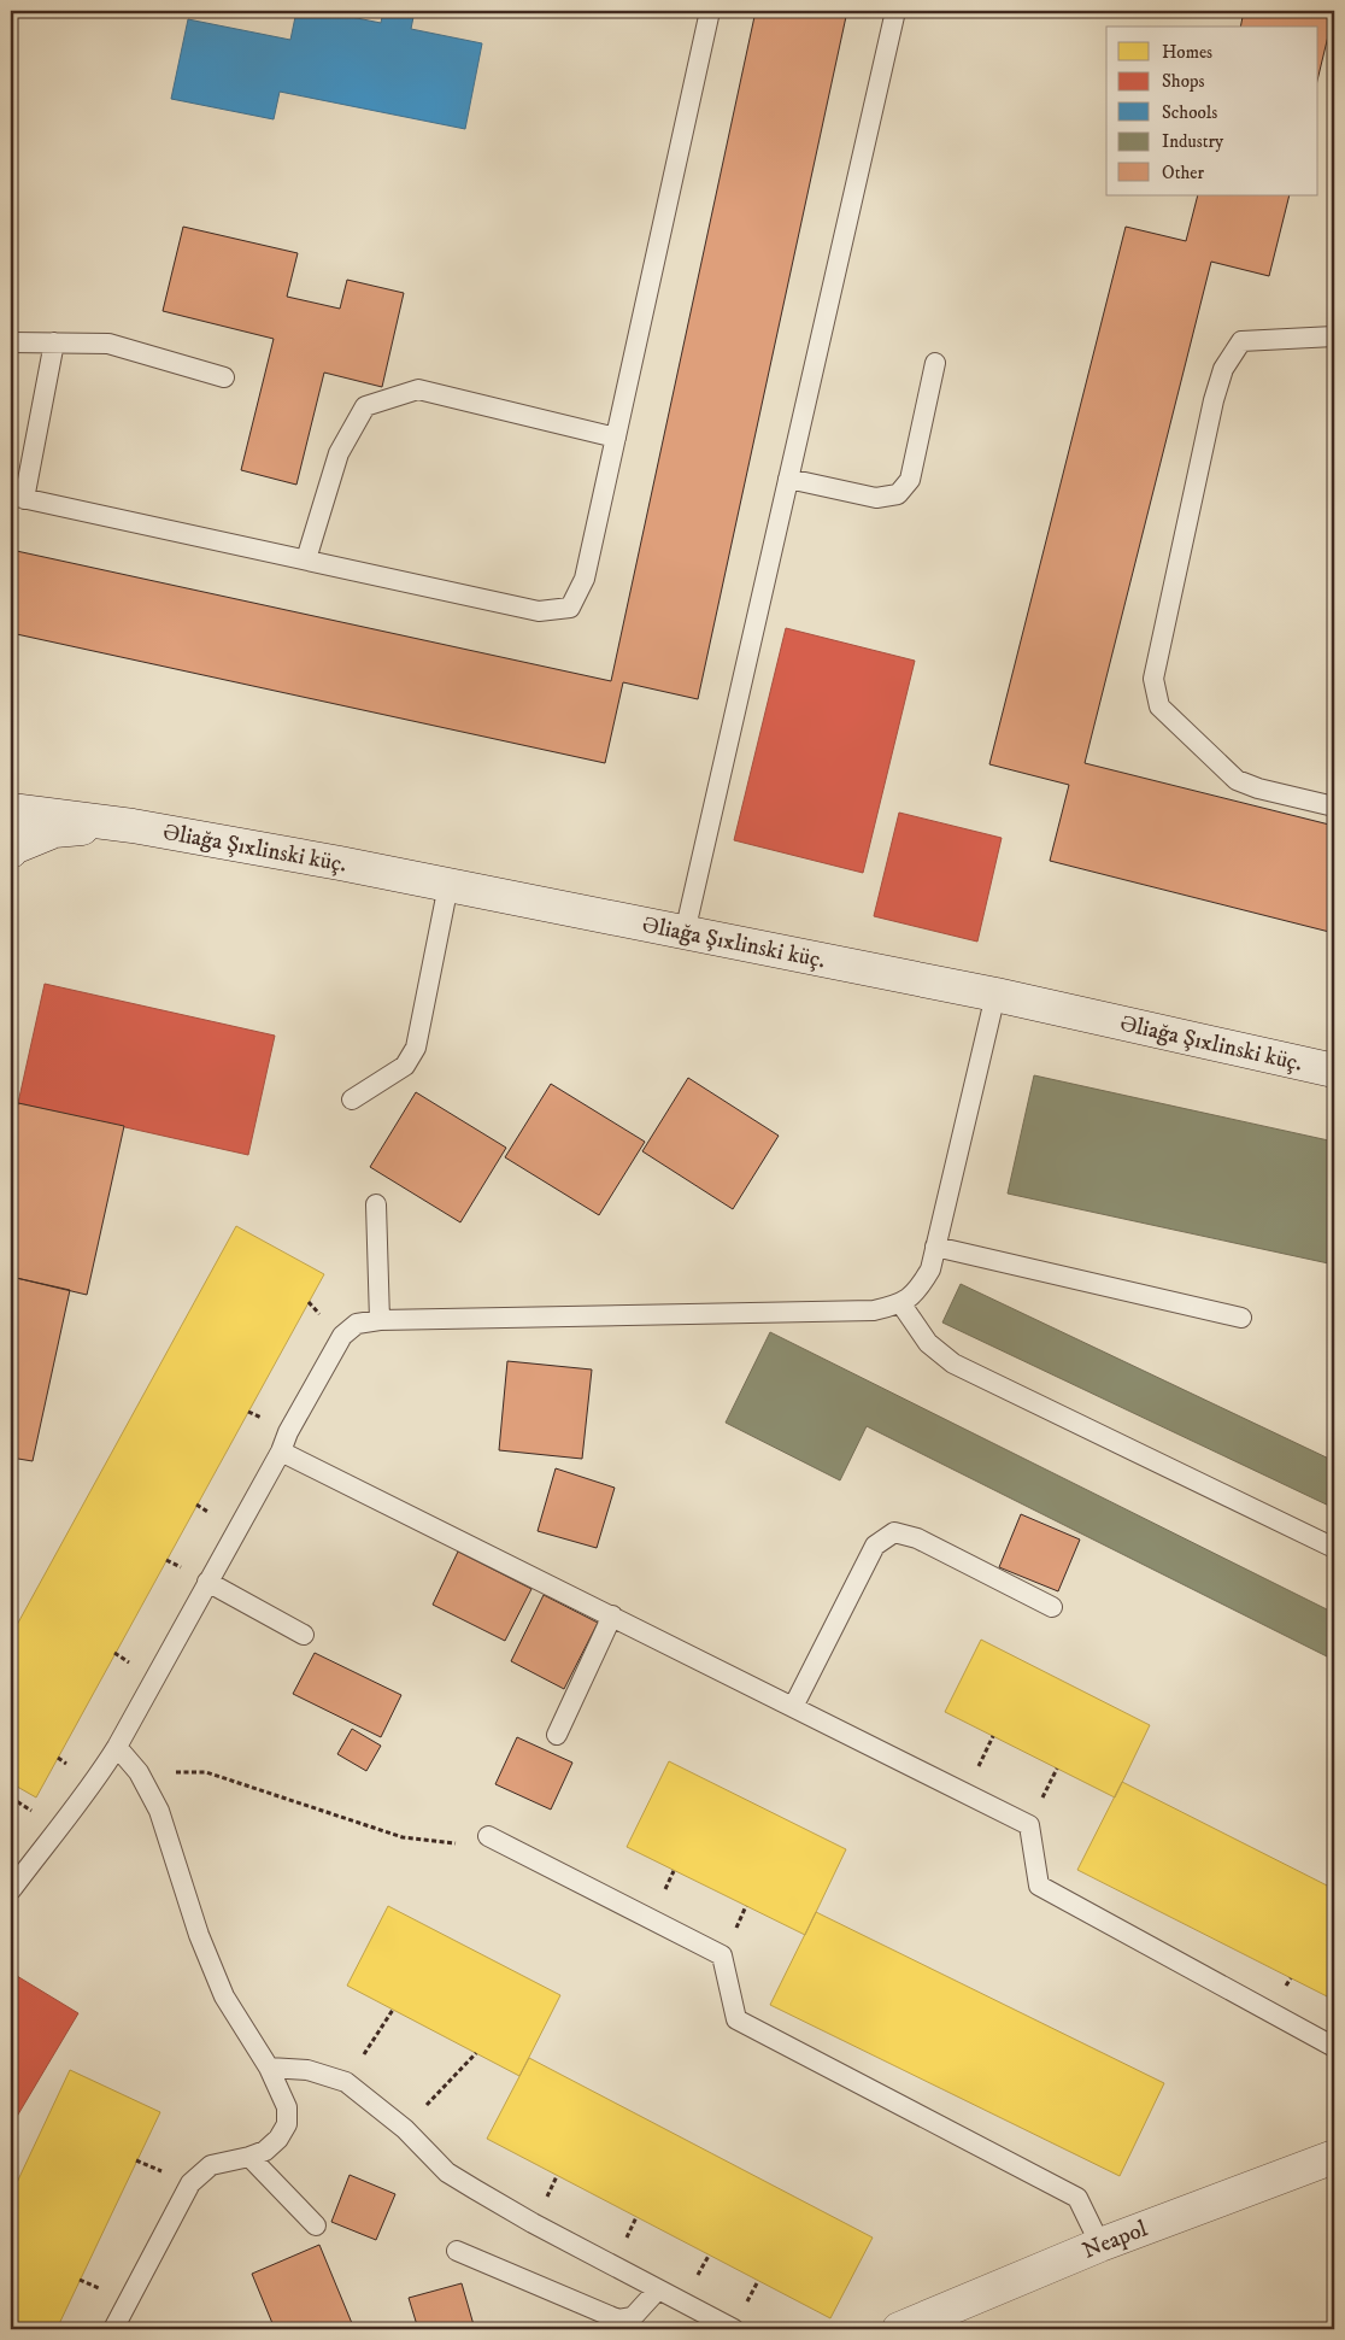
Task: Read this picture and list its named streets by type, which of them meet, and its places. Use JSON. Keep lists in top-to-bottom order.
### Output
{
  "streets": {
    "main road": ["Əliağa Şıxlinski küç.", "Neapol"]
  },
  "legend": [
    "Homes",
    "Shops",
    "Schools",
    "Industry",
    "Other"
  ]
}
